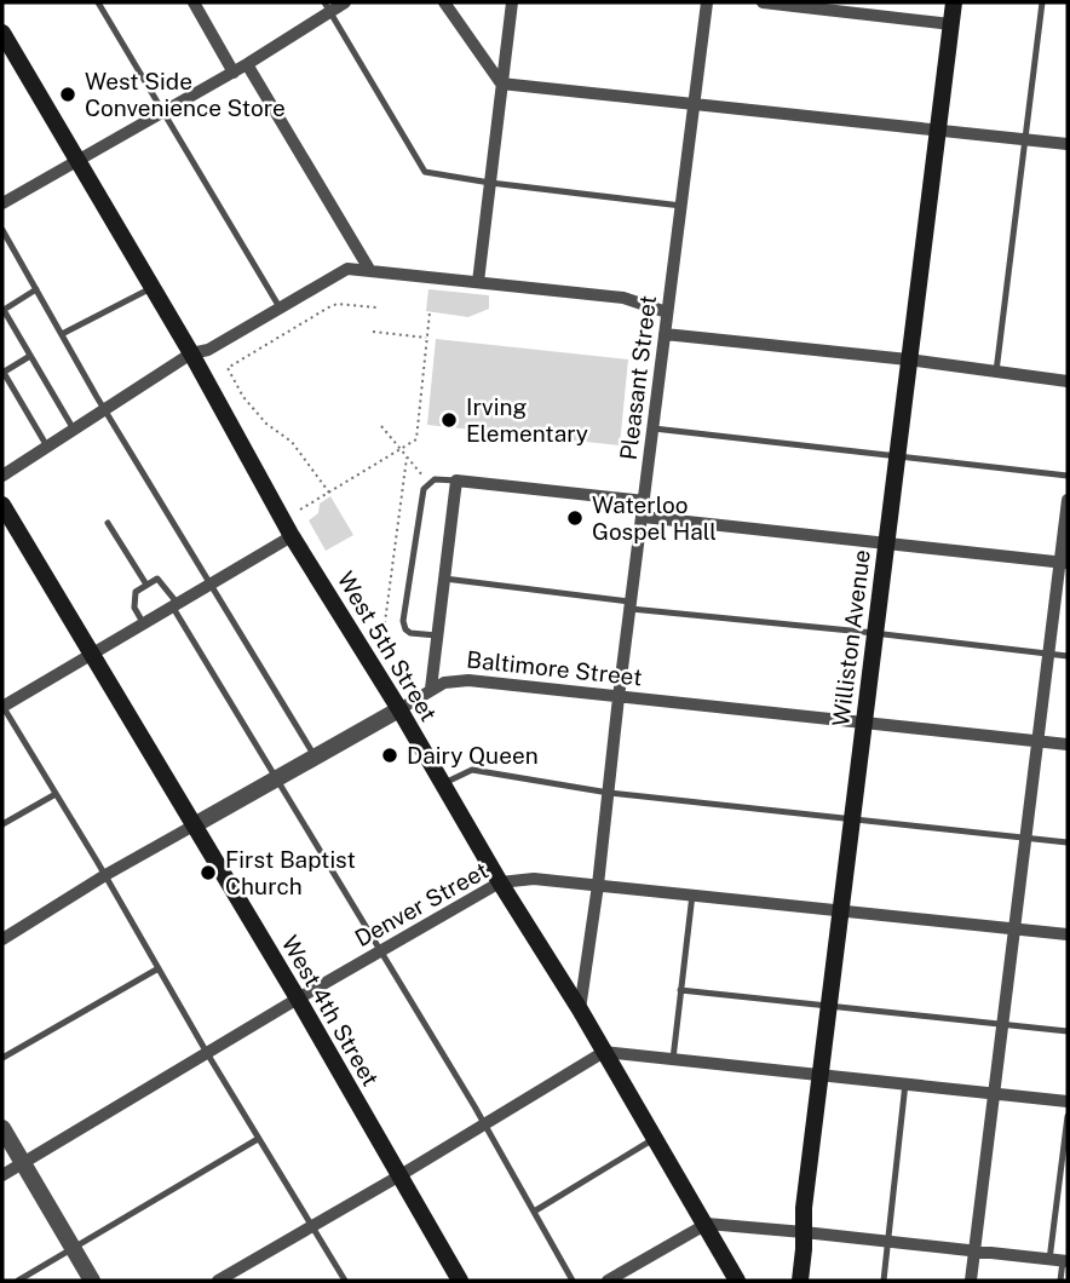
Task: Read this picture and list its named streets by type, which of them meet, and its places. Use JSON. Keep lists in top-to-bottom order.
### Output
{
  "streets": {
    "main road": ["Williston Avenue", "West 5th Street", "West 4th Street"],
    "street": ["Pleasant Street", "Baltimore Street", "Denver Street"]
  },
  "crossings": [
    ["Pleasant Street", "West 5th Street"],
    ["Pleasant Street", "Baltimore Street"],
    ["Pleasant Street", "Denver Street"],
    ["Williston Avenue", "Baltimore Street"],
    ["Williston Avenue", "Denver Street"],
    ["West 5th Street", "Baltimore Street"],
    ["West 5th Street", "Denver Street"],
    ["Baltimore Street", "West 4th Street"],
    ["Denver Street", "West 4th Street"]
  ],
  "places": [
    "West Side Convenience Store",
    "Irving Elementary",
    "Waterloo Gospel Hall",
    "Dairy Queen",
    "First Baptist Church"
  ]
}
